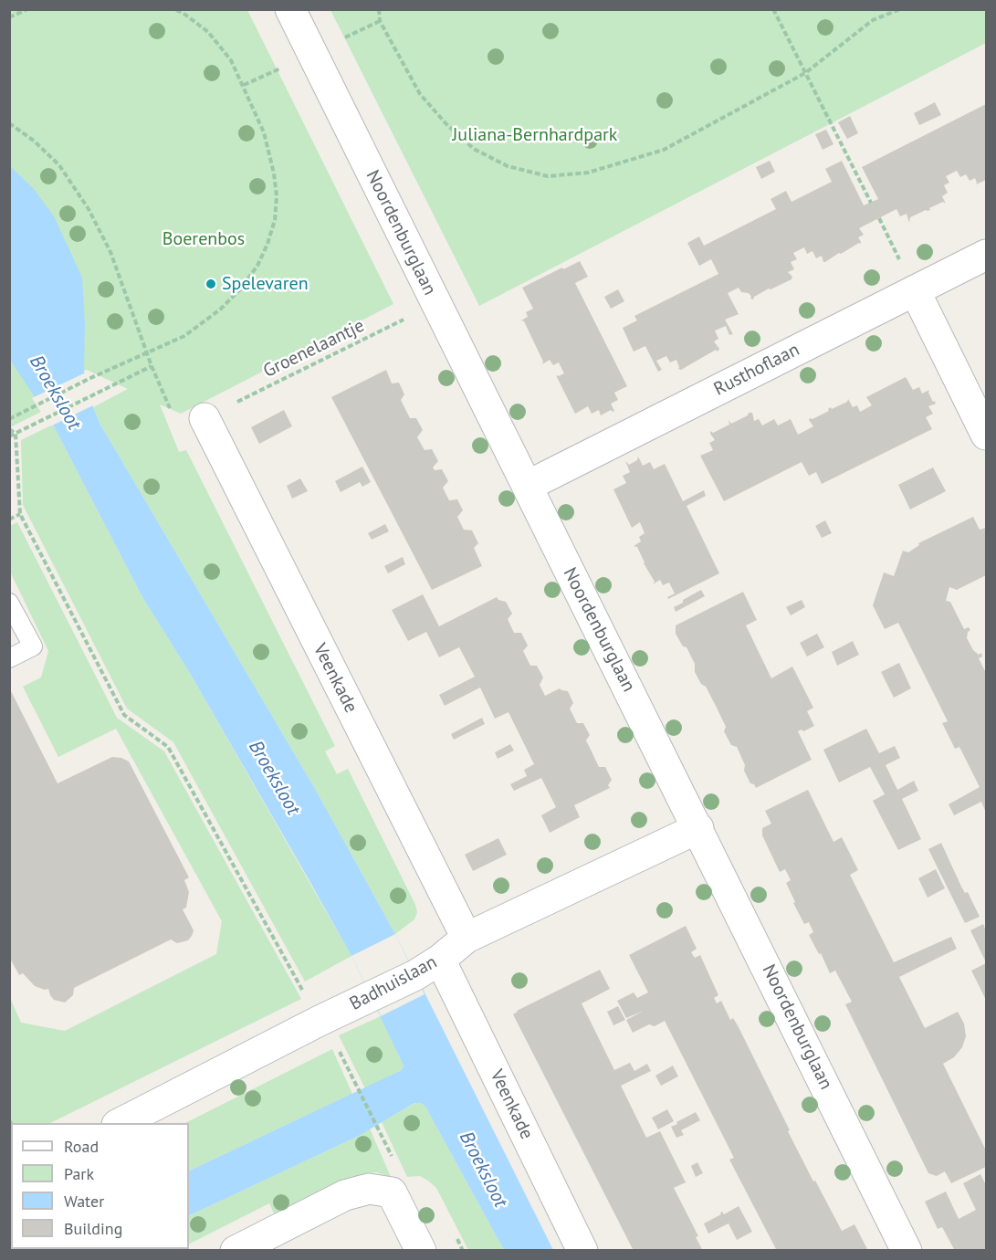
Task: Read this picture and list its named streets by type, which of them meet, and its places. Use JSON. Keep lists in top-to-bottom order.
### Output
{
  "streets": {
    "street": [
      "Noordenburglaan",
      "Rusthoflaan",
      "Veenkade",
      "Badhuislaan"
    ],
    "path": ["Groenelaantje"]
  },
  "crossings": [
    ["Noordenburglaan", "Groenelaantje"],
    ["Noordenburglaan", "Rusthoflaan"],
    ["Noordenburglaan", "Badhuislaan"],
    ["Groenelaantje", "Veenkade"],
    ["Veenkade", "Badhuislaan"]
  ],
  "water": ["Broeksloot"],
  "parks": ["Juliana-Bernhardpark", "Boerenbos"],
  "places": ["Spelevaren"],
  "legend": [
    "Road",
    "Park",
    "Water",
    "Building"
  ]
}
